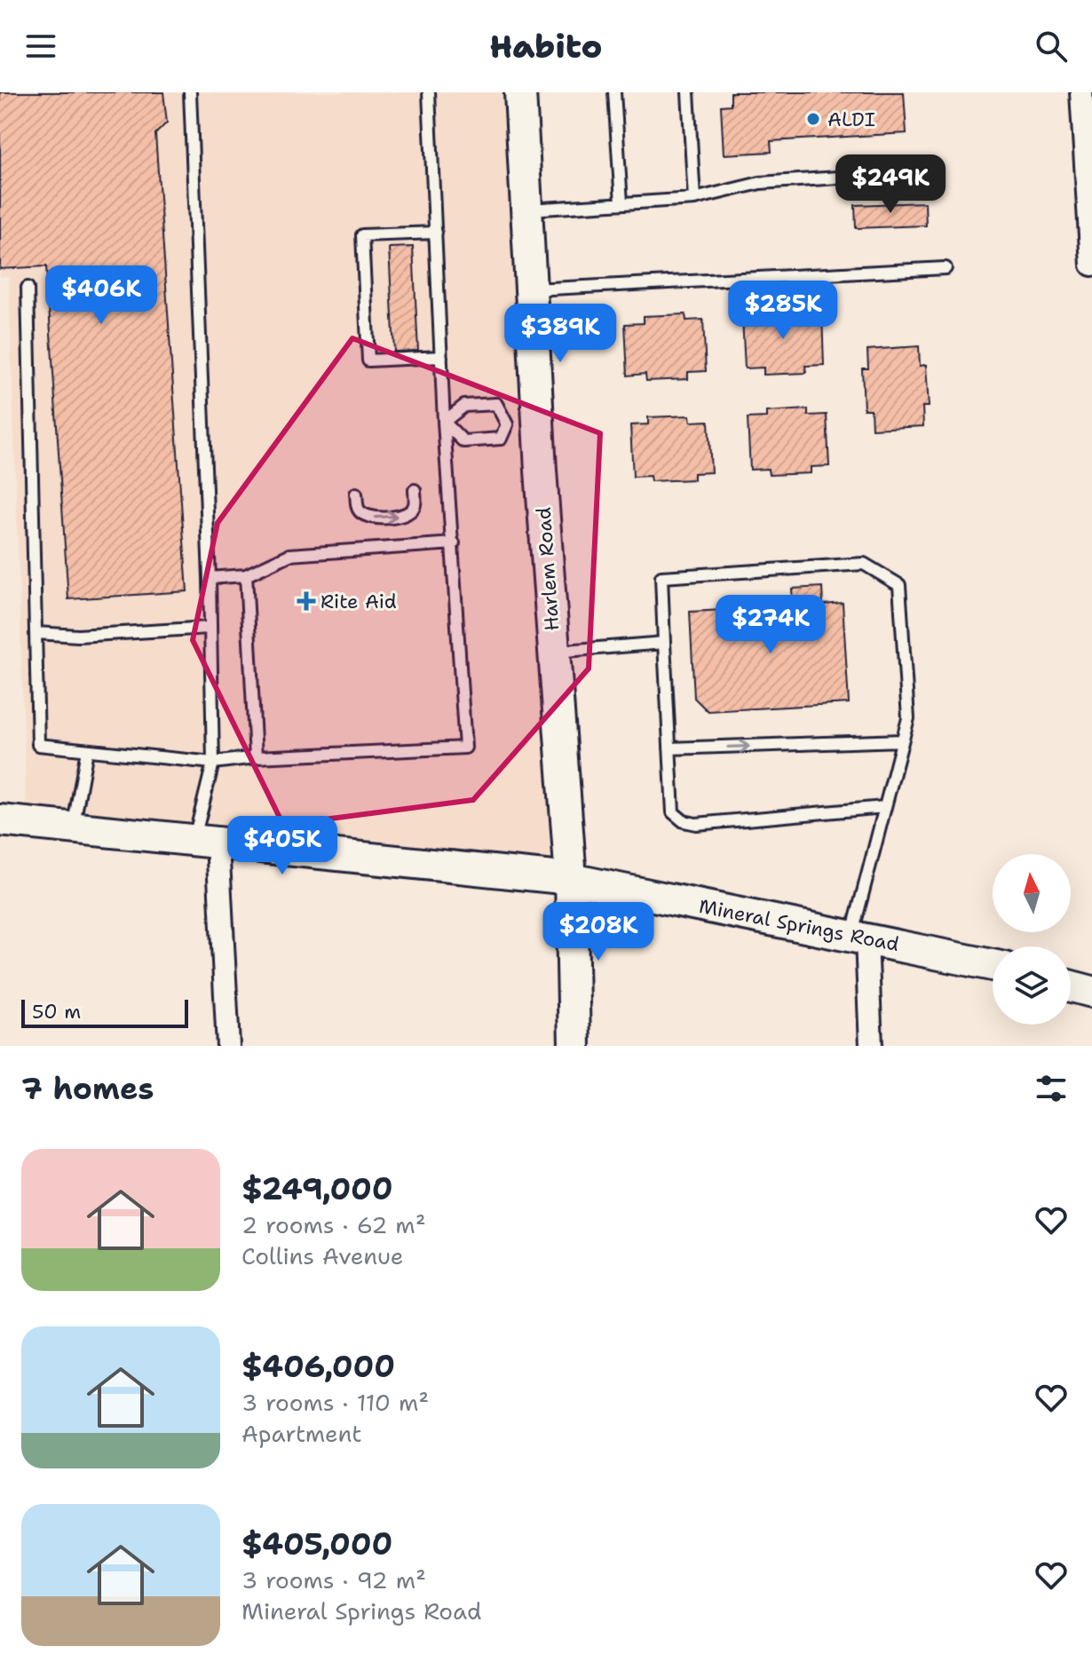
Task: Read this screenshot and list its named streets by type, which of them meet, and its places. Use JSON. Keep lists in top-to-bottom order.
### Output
{
  "streets": {
    "street": ["Harlem Road", "Mineral Springs Road"]
  },
  "crossings": [
    ["Harlem Road", "Mineral Springs Road"]
  ],
  "places": {
    "other": ["ALDI"],
    "health": ["Rite Aid"]
  },
  "scale_bar": "50 m",
  "north": "top",
  "page": {
    "header": "Habito",
    "price": [
      "$249K",
      "$406K",
      "$285K",
      "$389K",
      "$274K",
      "$405K",
      "$208K"
    ],
    "scale": "50 m",
    "heading": "7 homes",
    "list": [
      {
        "name": "$249,000",
        "note": "2 rooms · 62 m² · Collins Avenue"
      },
      {
        "name": "$406,000",
        "note": "3 rooms · 110 m² · Apartment"
      },
      {
        "name": "$405,000",
        "note": "3 rooms · 92 m² · Mineral Springs Road"
      }
    ]
  }
}
